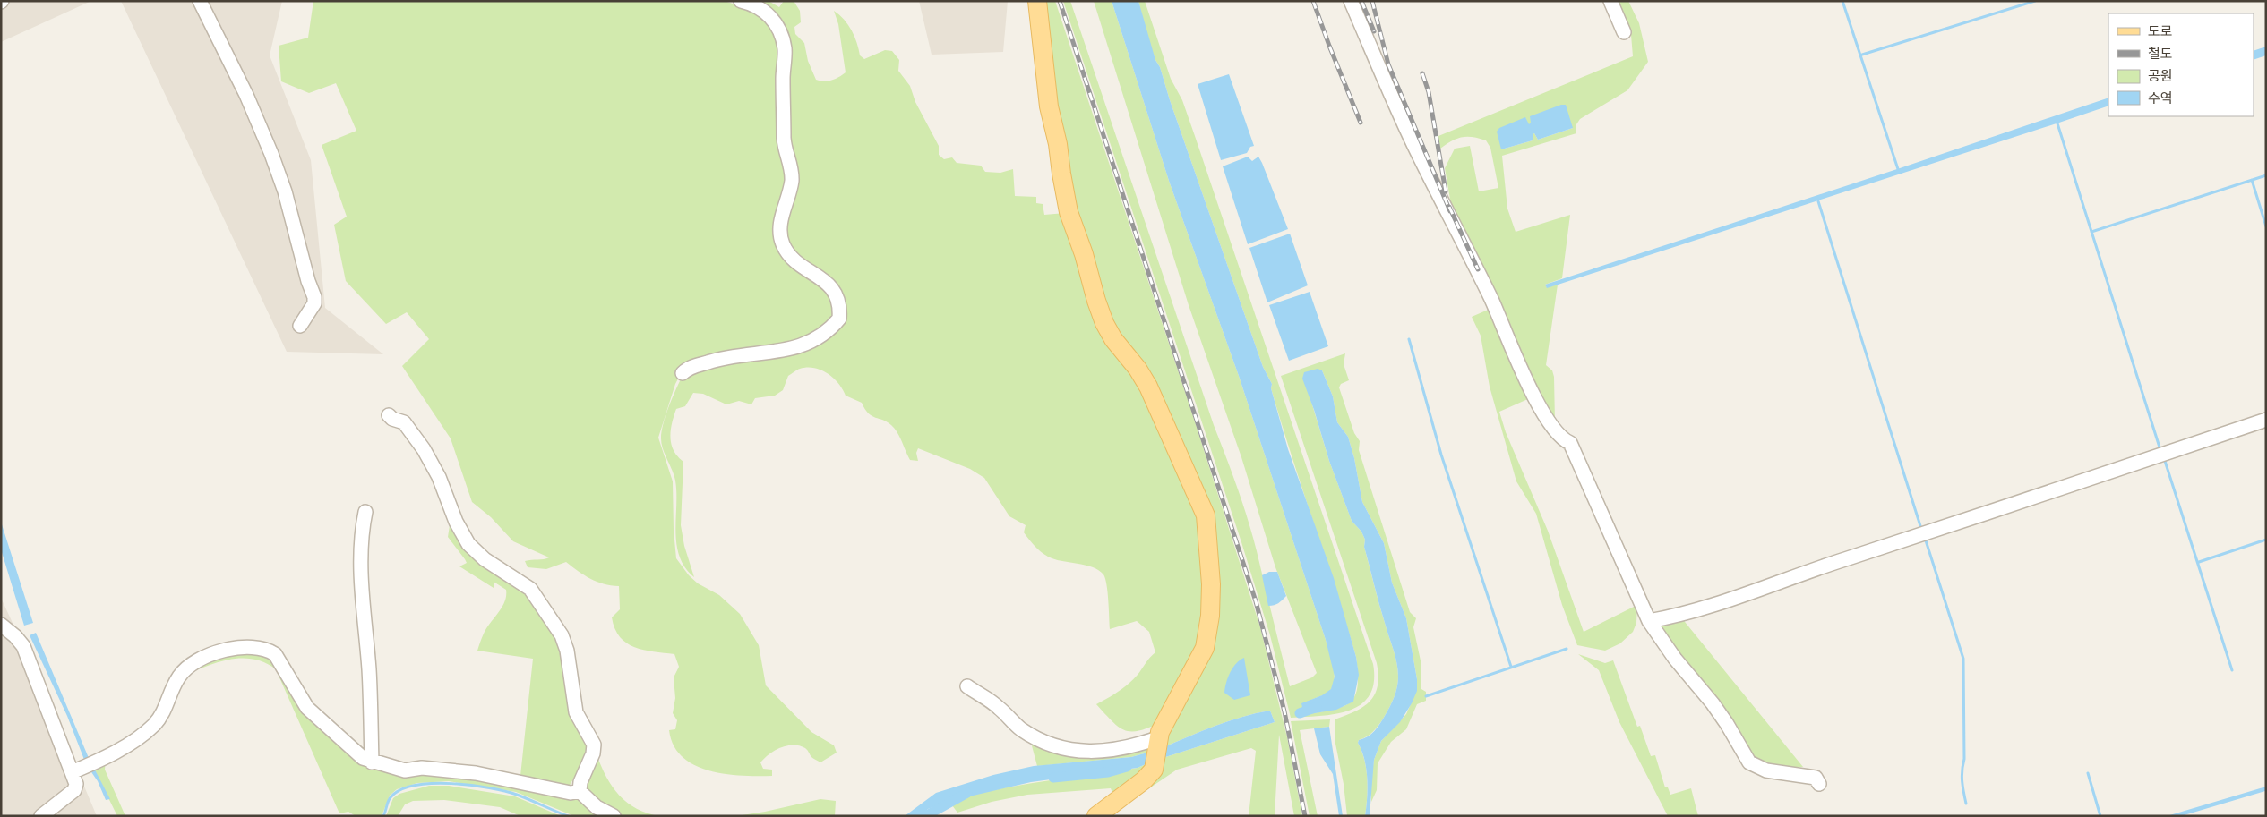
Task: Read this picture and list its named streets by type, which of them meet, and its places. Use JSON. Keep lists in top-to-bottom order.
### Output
{
  "legend": [
    "도로",
    "철도",
    "공원",
    "수역"
  ]
}
